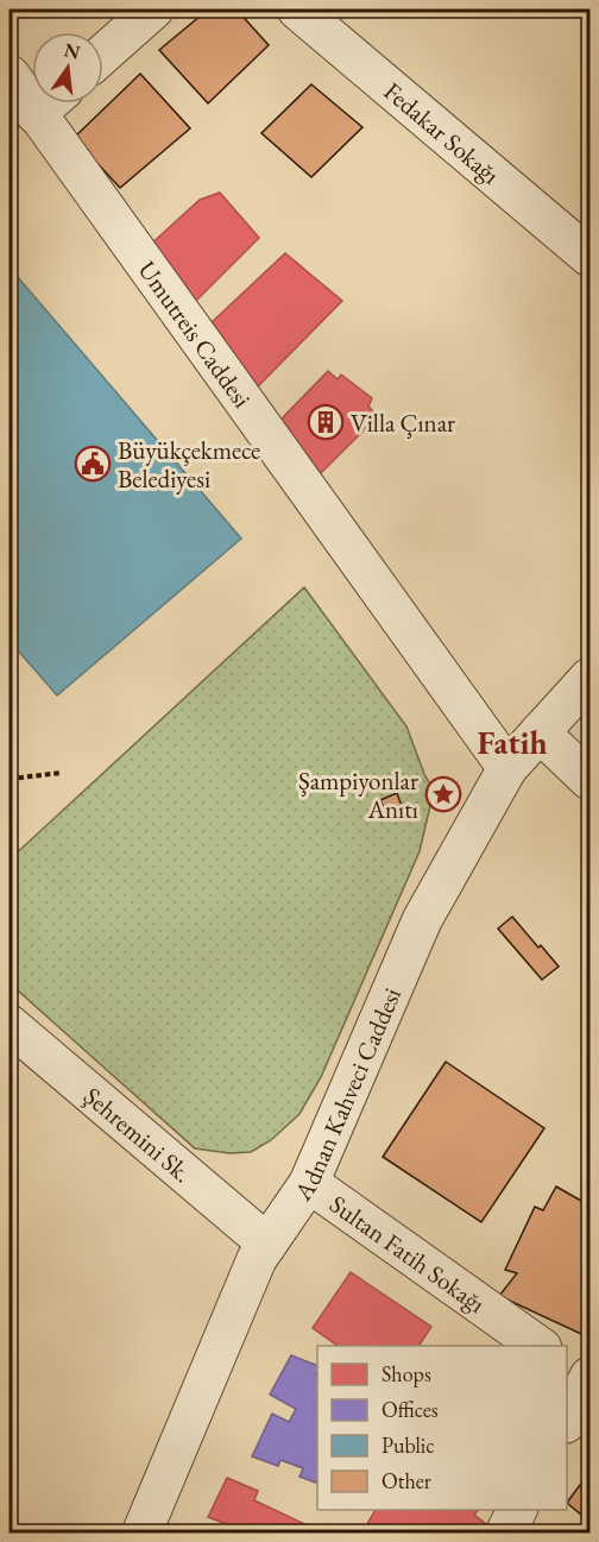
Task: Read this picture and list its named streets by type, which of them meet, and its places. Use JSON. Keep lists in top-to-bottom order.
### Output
{
  "streets": {
    "street": [
      "Fedakar Sokağı",
      "Umutreis Caddesi",
      "Adnan Kahveci Caddesi",
      "Şehremini Sk.",
      "Sultan Fatih Sokağı"
    ]
  },
  "crossings": [
    ["Umutreis Caddesi", "Adnan Kahveci Caddesi"],
    ["Adnan Kahveci Caddesi", "Şehremini Sk."],
    ["Adnan Kahveci Caddesi", "Sultan Fatih Sokağı"]
  ],
  "districts": ["Fatih"],
  "places": {
    "building": ["Villa Çınar"],
    "public building": ["Büyükçekmece Belediyesi"],
    "place": ["Şampiyonlar Anıtı"]
  },
  "legend": [
    "Shops",
    "Offices",
    "Public",
    "Other"
  ],
  "north": "top"
}
